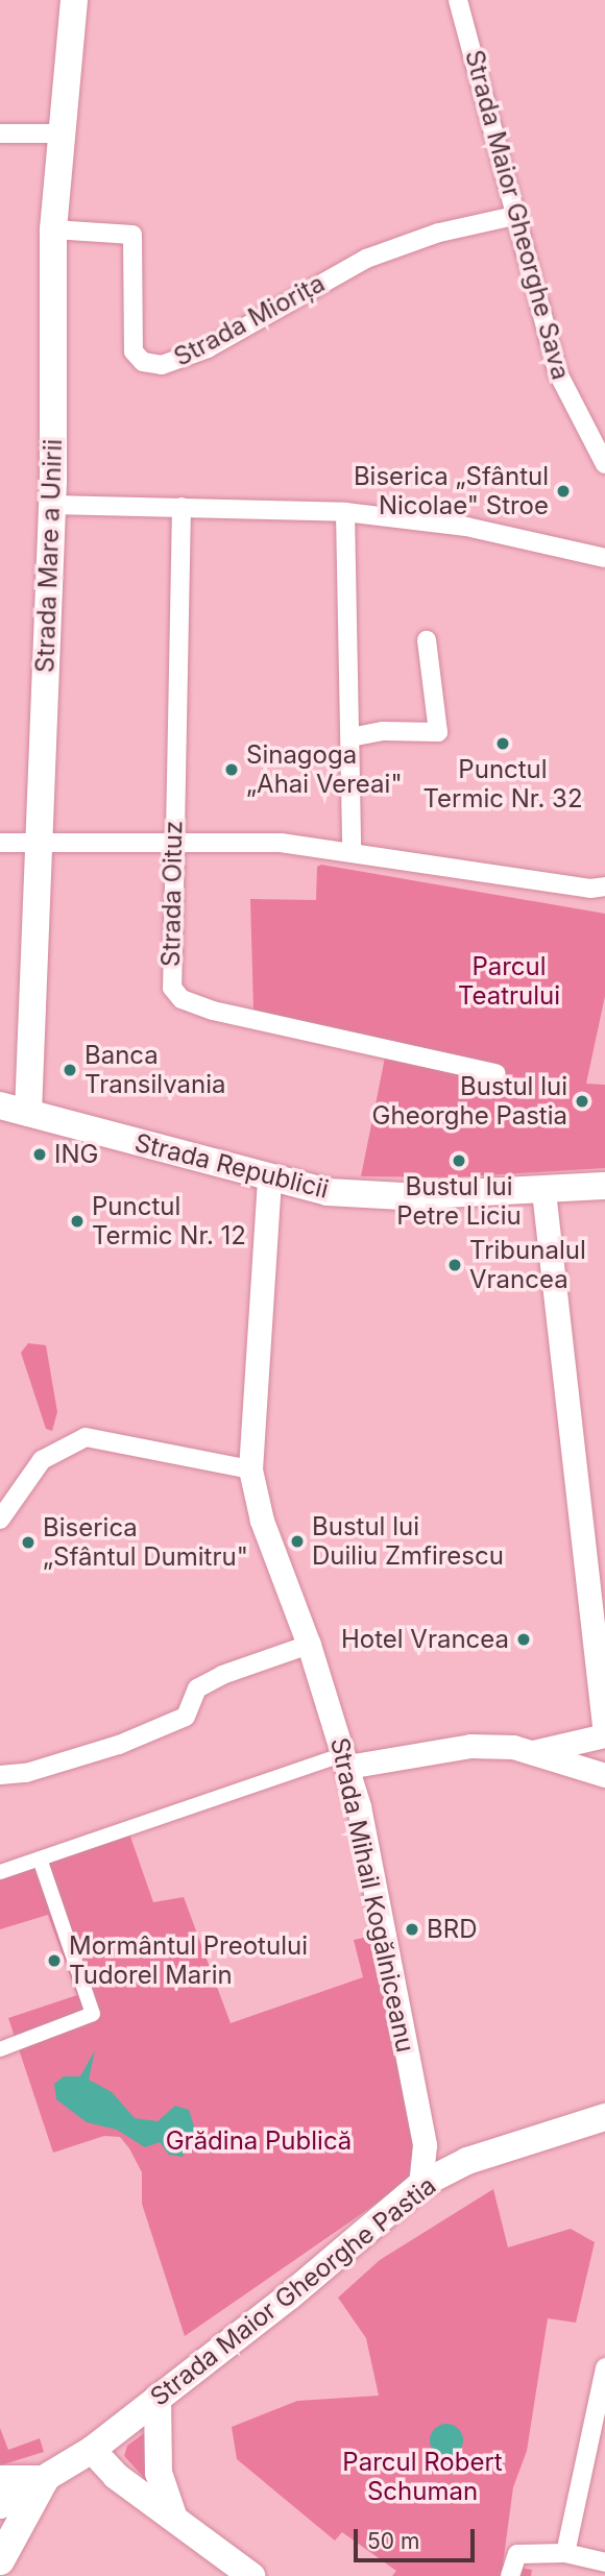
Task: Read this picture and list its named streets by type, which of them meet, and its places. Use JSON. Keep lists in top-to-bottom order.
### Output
{
  "streets": {
    "main road": ["Strada Mare a Unirii", "Strada Republicii", "Strada Maior Gheorghe Pastia"],
    "street": [
      "Strada Maior Gheorghe Sava",
      "Strada Miorița",
      "Strada Oituz",
      "Strada Mihail Kogălniceanu"
    ]
  },
  "crossings": [
    ["Strada Maior Gheorghe Sava", "Strada Miorița"],
    ["Strada Miorița", "Strada Mare a Unirii"],
    ["Strada Mare a Unirii", "Strada Republicii"],
    ["Strada Republicii", "Strada Mihail Kogălniceanu"],
    ["Strada Mihail Kogălniceanu", "Strada Maior Gheorghe Pastia"]
  ],
  "parks": ["Parcul Teatrului", "Grădina Publică", "Parcul Robert Schuman"],
  "places": [
    "Biserica „Sfântul Nicolae\" Stroe",
    "Punctul Termic Nr. 32",
    "Sinagoga „Ahai Vereai\"",
    "Banca Transilvania",
    "Bustul lui Gheorghe Pastia",
    "ING",
    "Bustul lui Petre Liciu",
    "Punctul Termic Nr. 12",
    "Tribunalul Vrancea",
    "Bustul lui Duiliu Zmfirescu",
    "Biserica „Sfântul Dumitru\"",
    "Hotel Vrancea",
    "BRD",
    "Mormântul Preotului Tudorel Marin"
  ],
  "scale_bar": "50 m"
}
